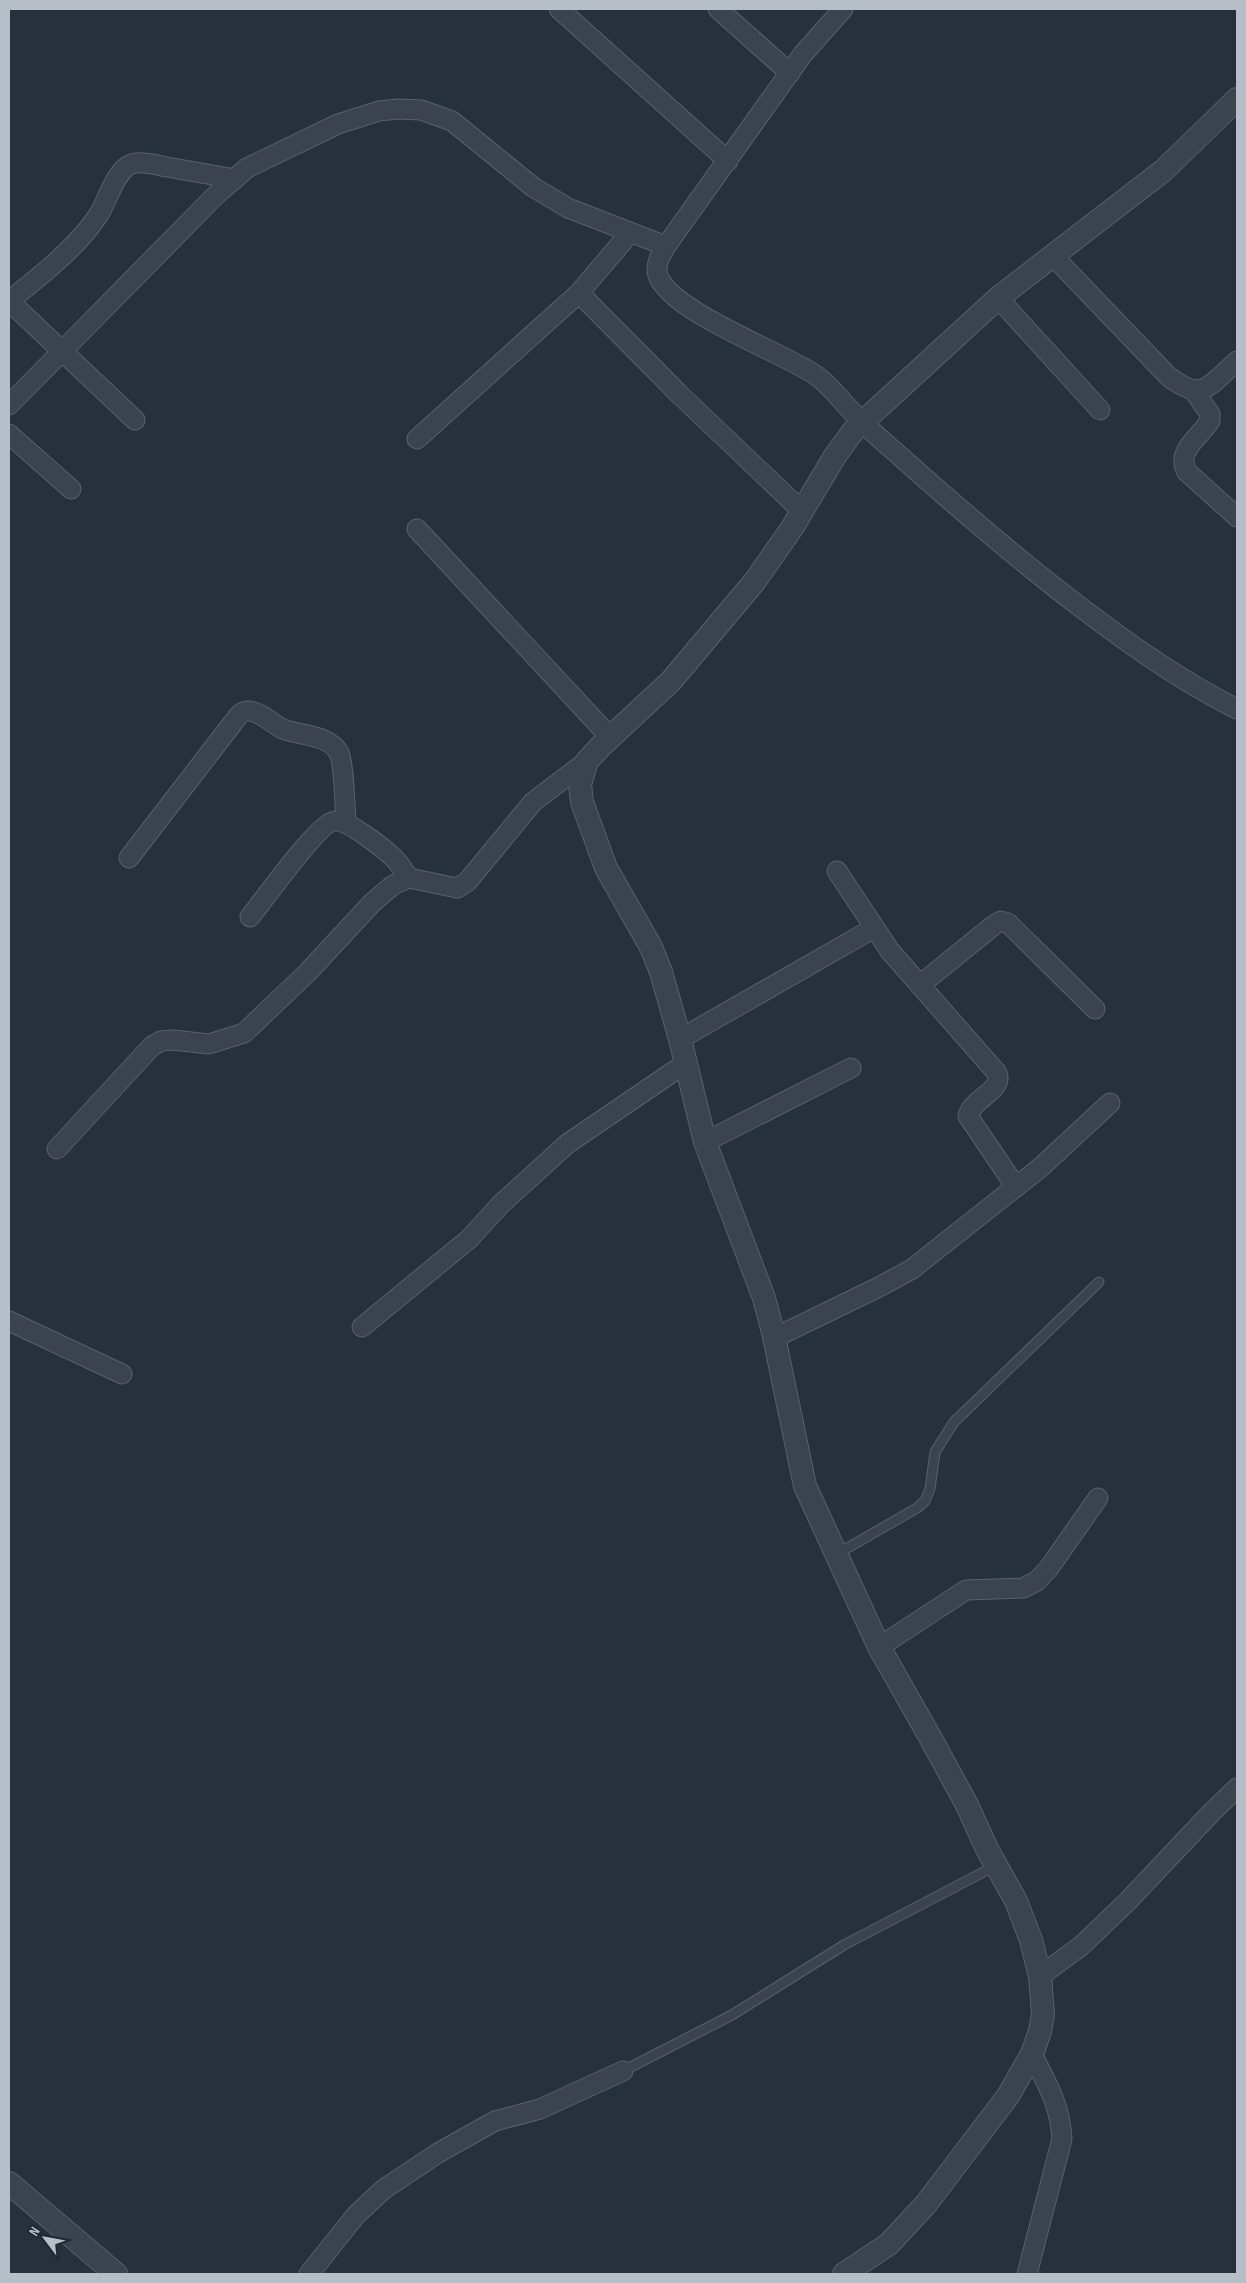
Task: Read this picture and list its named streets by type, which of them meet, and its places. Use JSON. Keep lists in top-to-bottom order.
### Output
{
  "north": "top left"
}
